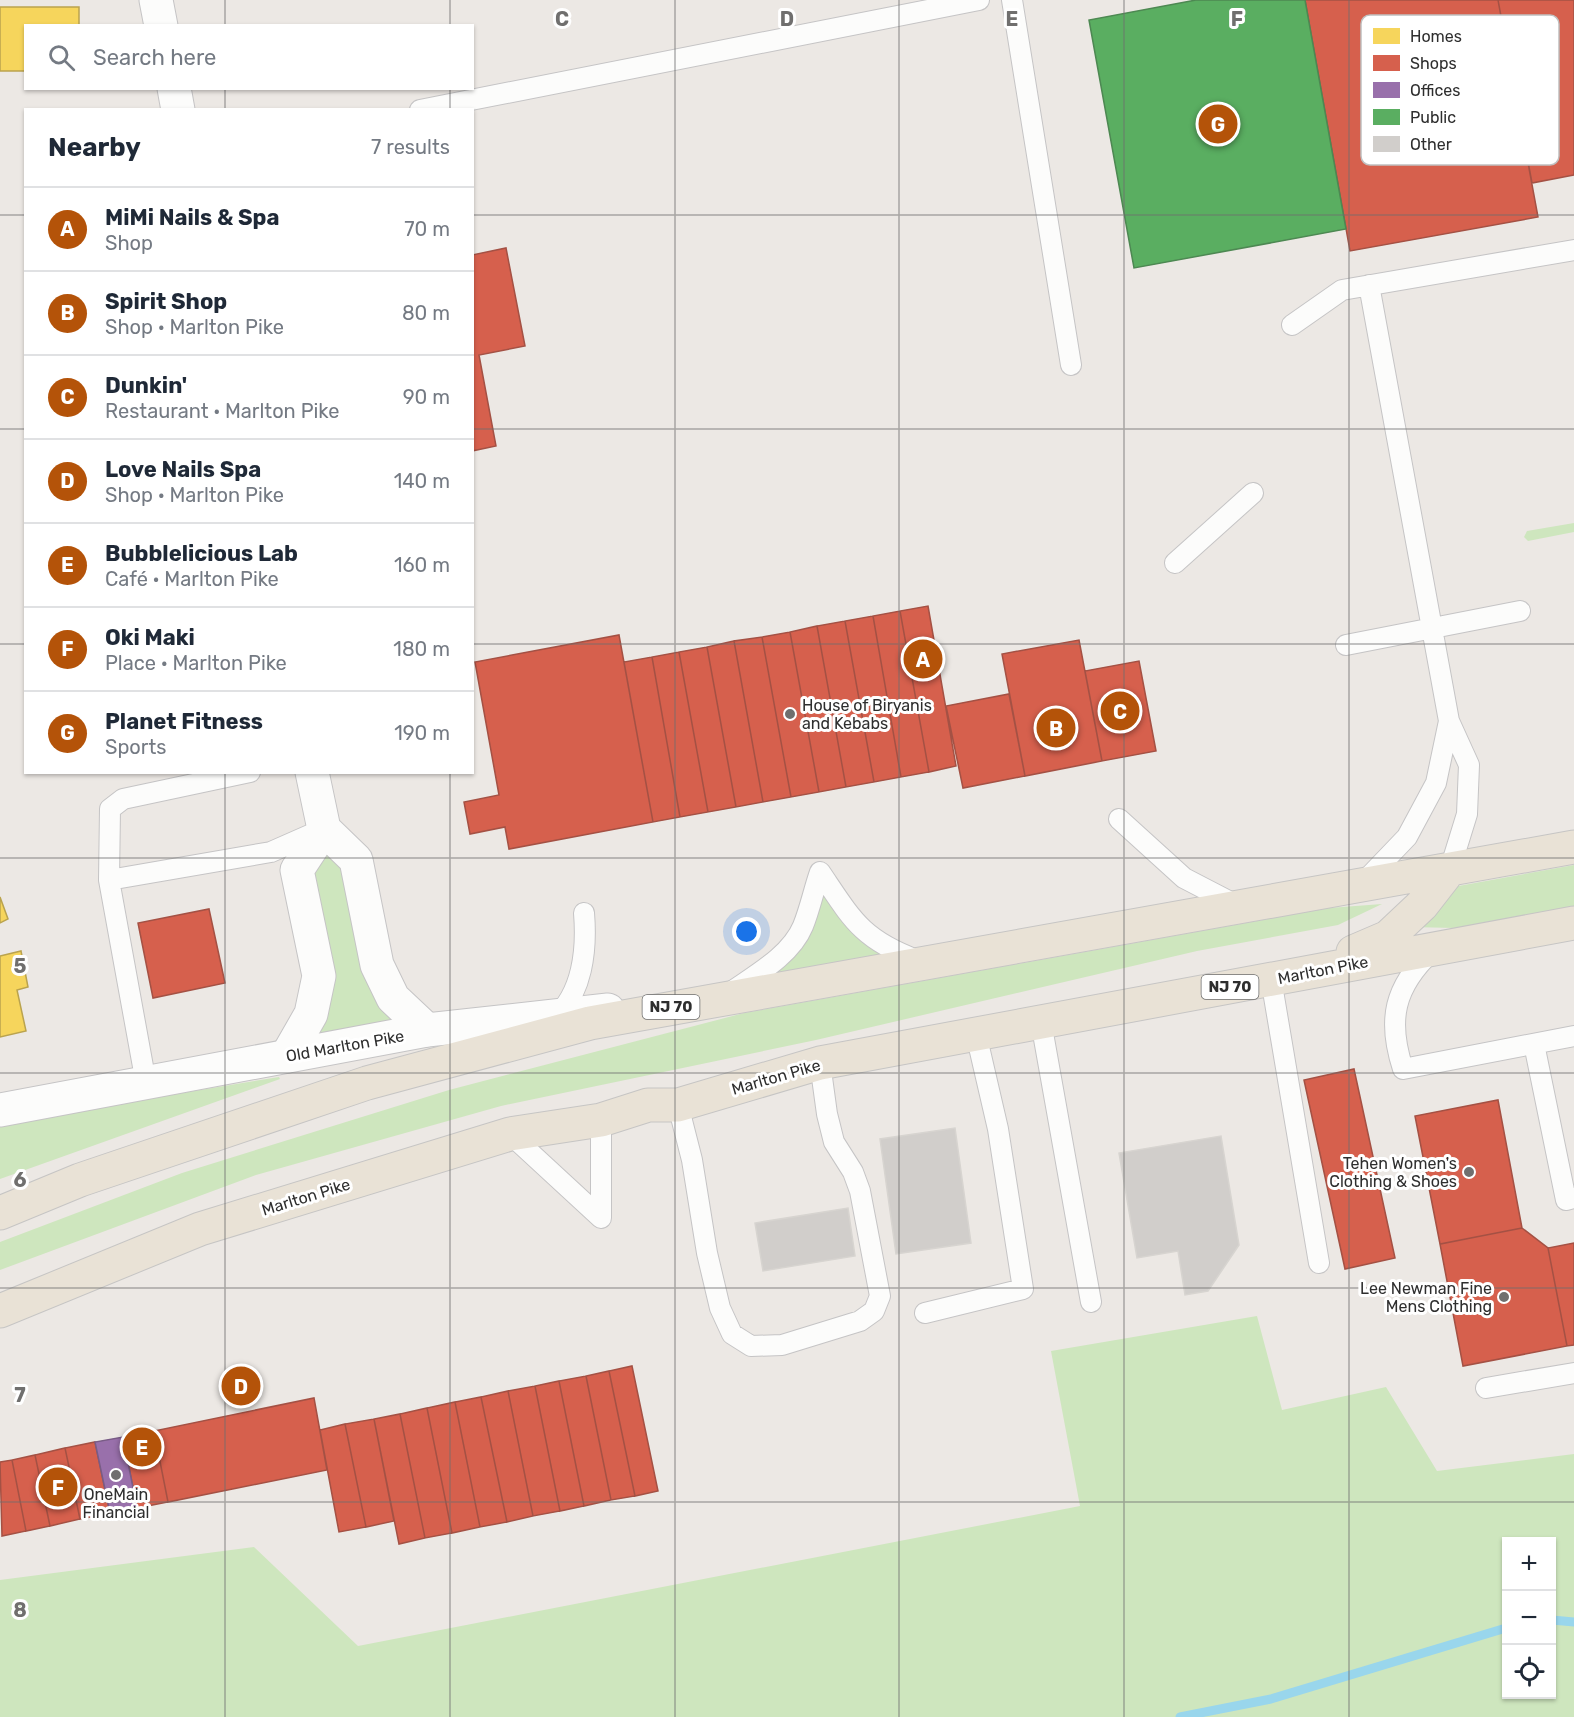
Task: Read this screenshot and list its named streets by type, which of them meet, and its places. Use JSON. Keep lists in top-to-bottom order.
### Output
{
  "streets": {
    "highway": ["Marlton Pike", "NJ 70"],
    "street": ["Old Marlton Pike"]
  },
  "crossings": [
    ["NJ 70", "Old Marlton Pike"]
  ],
  "places": [
    "House of Biryanis and Kebabs",
    "Tehen Women's Clothing & Shoes",
    "Lee Newman Fine Mens Clothing",
    "OneMain Financial"
  ],
  "legend": [
    "Homes",
    "Shops",
    "Offices",
    "Public",
    "Other"
  ],
  "page": {
    "search": "Search here",
    "pins": [
      "G",
      "A",
      "C",
      "B",
      "D",
      "E",
      "F"
    ],
    "heading": ["Nearby", "7 results"],
    "list": [
      {
        "mark": "A",
        "name": "MiMi Nails & Spa",
        "note": "Shop",
        "value": "70 m"
      },
      {
        "mark": "B",
        "name": "Spirit Shop",
        "note": "Shop · Marlton Pike",
        "value": "80 m"
      },
      {
        "mark": "C",
        "name": "Dunkin'",
        "note": "Restaurant · Marlton Pike",
        "value": "90 m"
      },
      {
        "mark": "D",
        "name": "Love Nails Spa",
        "note": "Shop · Marlton Pike",
        "value": "140 m"
      },
      {
        "mark": "E",
        "name": "Bubblelicious Lab",
        "note": "Café · Marlton Pike",
        "value": "160 m"
      },
      {
        "mark": "F",
        "name": "Oki Maki",
        "note": "Place · Marlton Pike",
        "value": "180 m"
      },
      {
        "mark": "G",
        "name": "Planet Fitness",
        "note": "Sports",
        "value": "190 m"
      }
    ],
    "map_buttons": ["+", "−"]
  },
  "grid": {
    "columns": [
      "C",
      "D",
      "E",
      "F"
    ],
    "rows": [
      "5",
      "6",
      "7",
      "8"
    ]
  }
}
